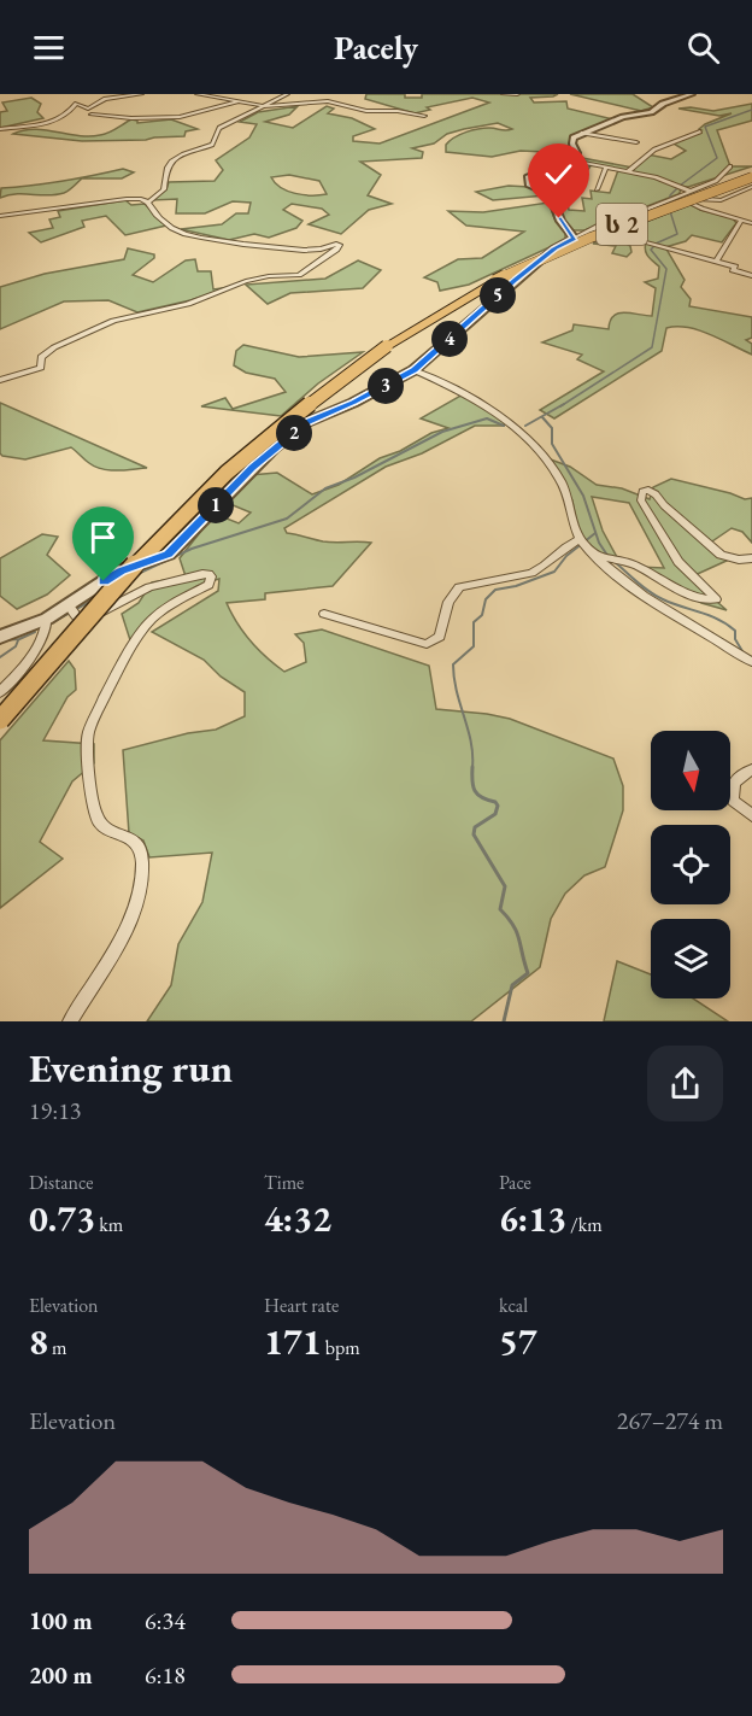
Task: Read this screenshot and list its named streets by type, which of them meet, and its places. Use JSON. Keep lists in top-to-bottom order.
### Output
{
  "streets": {
    "highway": ["ს 2"]
  },
  "north": "bottom",
  "page": {
    "header": "Pacely",
    "pins": [
      "5",
      "4",
      "3",
      "2",
      "1"
    ],
    "heading": ["Evening run", "19:13"],
    "stats": [
      ["Distance", "0.73 km"],
      ["Time", "4:32"],
      ["Pace", "6:13 /km"],
      ["Elevation", "8 m"],
      ["Heart rate", "171 bpm"],
      ["kcal", "57"]
    ],
    "chart": ["Elevation", "267–274 m"],
    "list": [
      {
        "name": "100 m",
        "note": "6:34"
      },
      {
        "name": "200 m",
        "note": "6:18"
      }
    ]
  }
}
